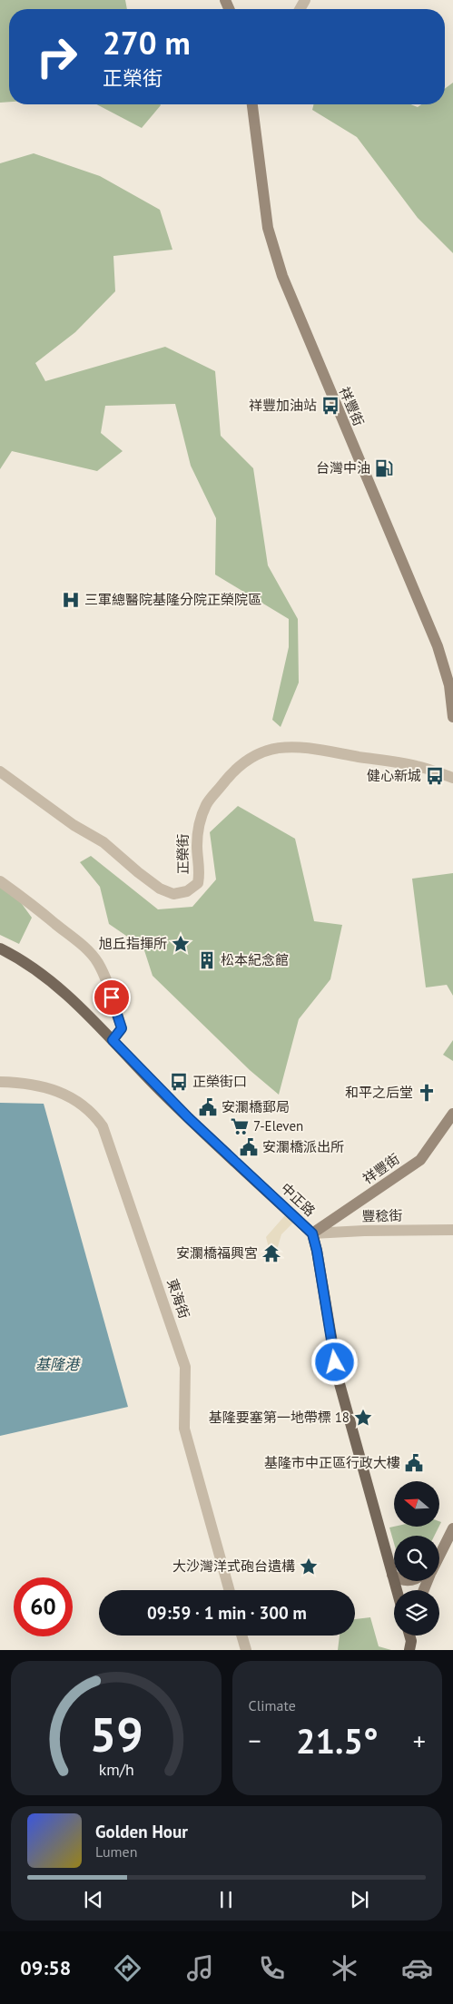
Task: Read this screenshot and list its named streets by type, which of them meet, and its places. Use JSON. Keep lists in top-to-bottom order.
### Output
{
  "streets": {
    "main road": ["中正路"],
    "street": [
      "祥豐街",
      "正榮街",
      "豐稔街",
      "東海街"
    ]
  },
  "crossings": [
    ["祥豐街", "中正路"],
    ["祥豐街", "豐稔街"],
    ["中正路", "豐稔街"]
  ],
  "water": ["基隆港"],
  "places": {
    "bus stop": ["祥豐加油站", "健心新城", "正榮街口"],
    "fuel station": ["台灣中油"],
    "hospital": ["三軍總醫院基隆分院正榮院區"],
    "place": ["旭丘指揮所", "基隆要塞第一地帶標 18", "大沙灣洋式砲台遺構"],
    "building": ["松本紀念館"],
    "church": ["和平之后堂"],
    "public building": ["安瀾橋郵局", "安瀾橋派出所", "基隆市中正區行政大樓"],
    "supermarket": ["7-Eleven"],
    "temple": ["安瀾橋福興宮"]
  },
  "north": "left",
  "page": {
    "turn": ["270 m", "正榮街"],
    "limit": "60",
    "trip": "09:59 · 1 min · 300 m",
    "tile": "Climate",
    "heat": ["−", "21.5°", "+"],
    "song": ["Golden Hour", "Lumen"],
    "tabs": "09:58",
    "gauge": ["59", "km/h"]
  }
}
